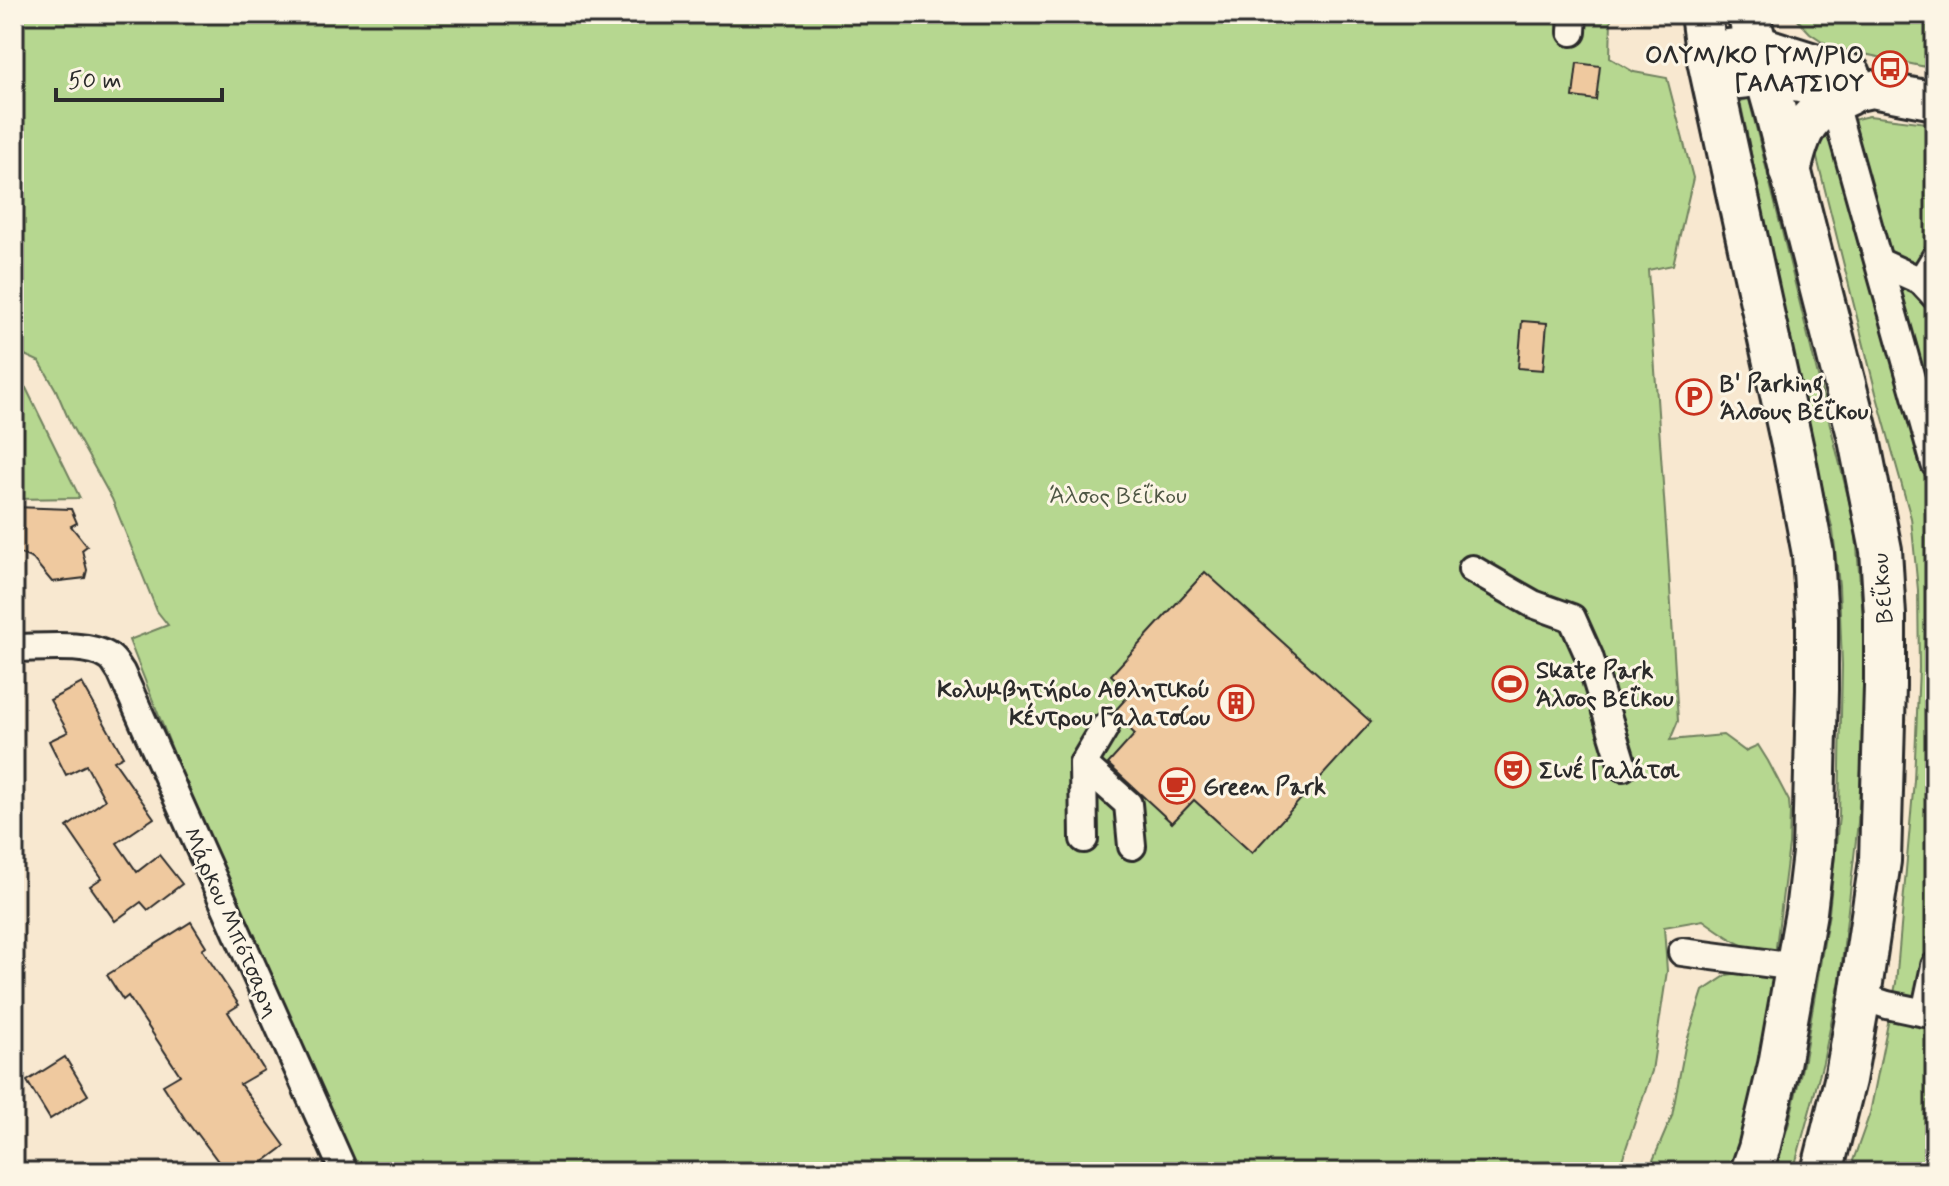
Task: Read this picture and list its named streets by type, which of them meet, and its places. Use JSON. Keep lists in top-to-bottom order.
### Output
{
  "streets": {
    "main road": ["Βεΐκου"],
    "street": ["Μάρκου Μπότσαρη"]
  },
  "parks": ["Άλσος Βεΐκου"],
  "places": {
    "bus stop": ["ΟΛΥΜ/ΚΟ ΓΥΜ/ΡΙΟ ΓΑΛΑΤΣΙΟΥ"],
    "parking": ["Β' Parking Άλσους Βεΐκου"],
    "sports": ["Skate Park Άλσος Βεΐκου"],
    "building": ["Κολυμβητήριο Αθλητικού Κέντρου Γαλατσίου"],
    "theatre": ["Σινέ Γαλάτσι"],
    "cafe": ["Green Park"]
  },
  "scale_bar": "50 m"
}
